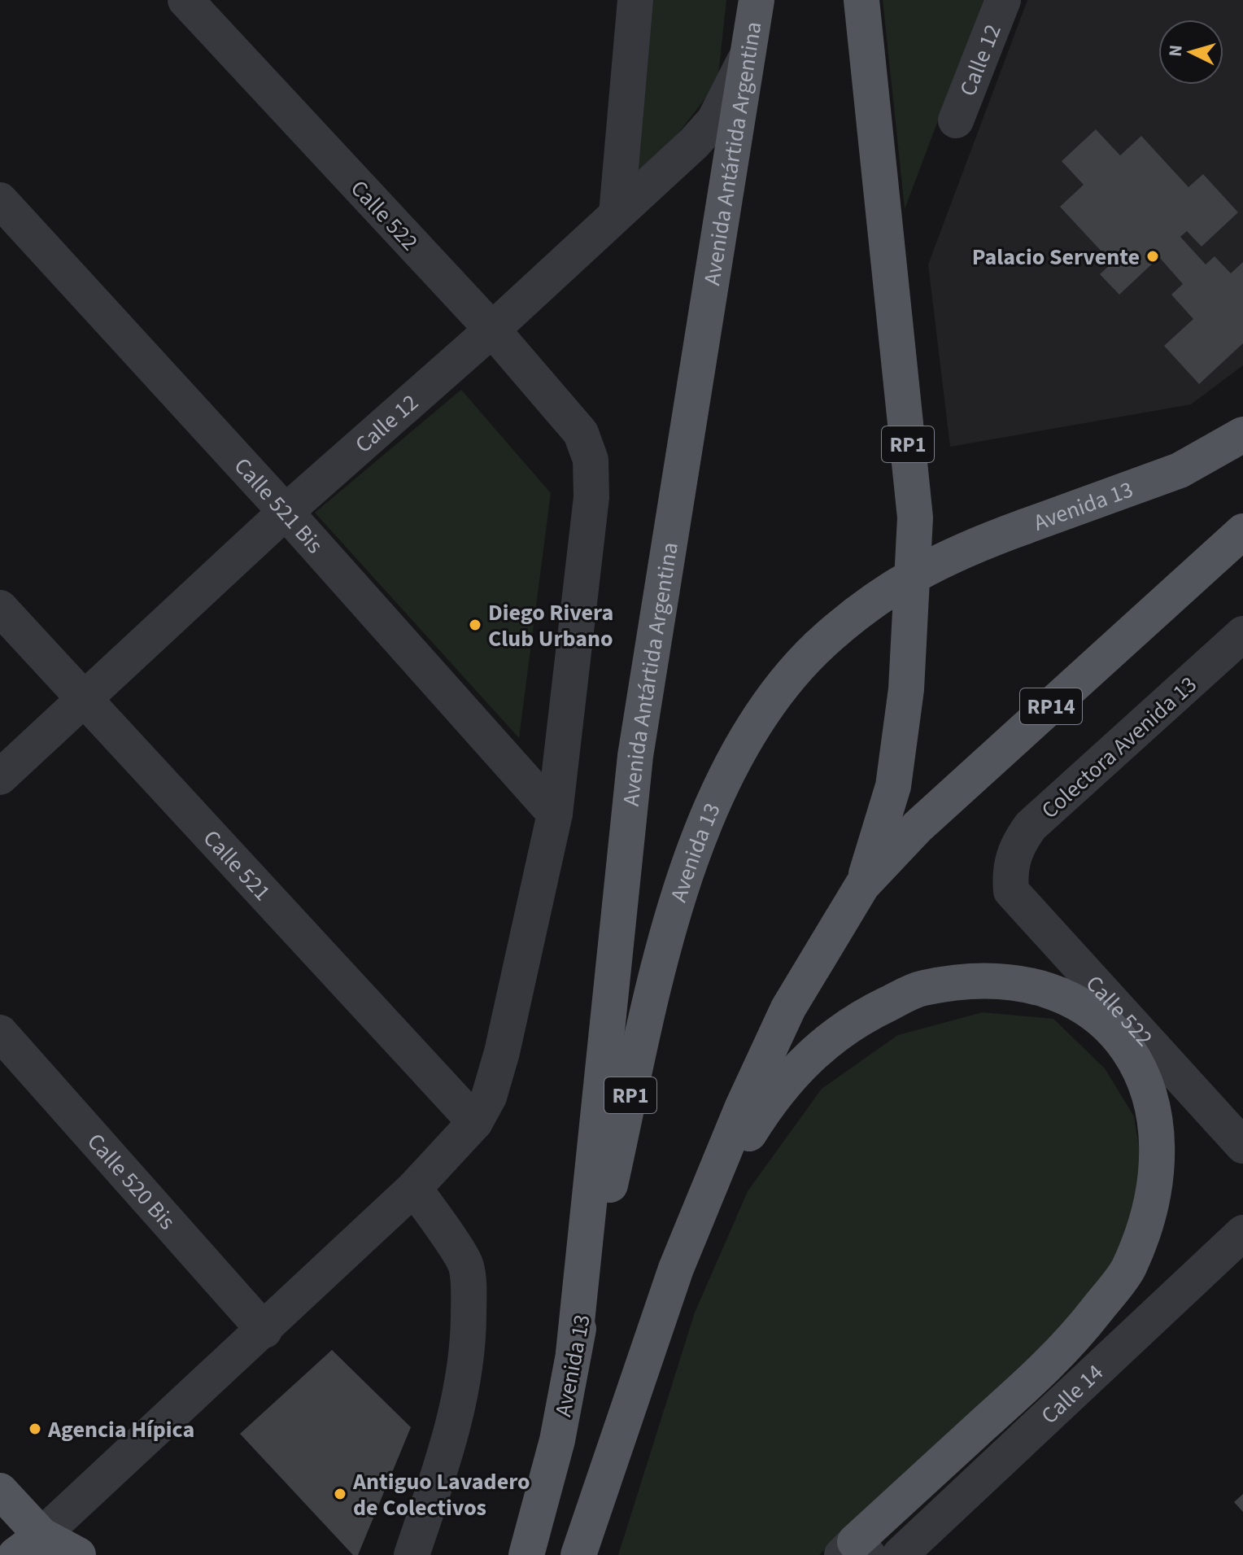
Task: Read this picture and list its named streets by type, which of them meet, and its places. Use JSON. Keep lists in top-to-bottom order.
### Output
{
  "streets": {
    "main road": [
      "Avenida Antártida Argentina",
      "RP1",
      "Avenida 13",
      "RP14"
    ],
    "street": [
      "Calle 12",
      "Calle 522",
      "Calle 521 Bis",
      "Colectora Avenida 13",
      "Calle 521",
      "Calle 520 Bis",
      "Calle 14"
    ]
  },
  "crossings": [
    ["Calle 12", "Avenida Antártida Argentina"],
    ["Calle 12", "Calle 522"],
    ["Calle 12", "Calle 521 Bis"],
    ["Calle 12", "Calle 521"],
    ["Avenida Antártida Argentina", "Avenida 13"],
    ["Calle 522", "Calle 521 Bis"],
    ["Calle 522", "Colectora Avenida 13"],
    ["RP1", "RP14"]
  ],
  "places": [
    "Palacio Servente",
    "Diego Rivera Club Urbano",
    "Agencia Hípica",
    "Antiguo Lavadero de Colectivos"
  ],
  "north": "left"
}
